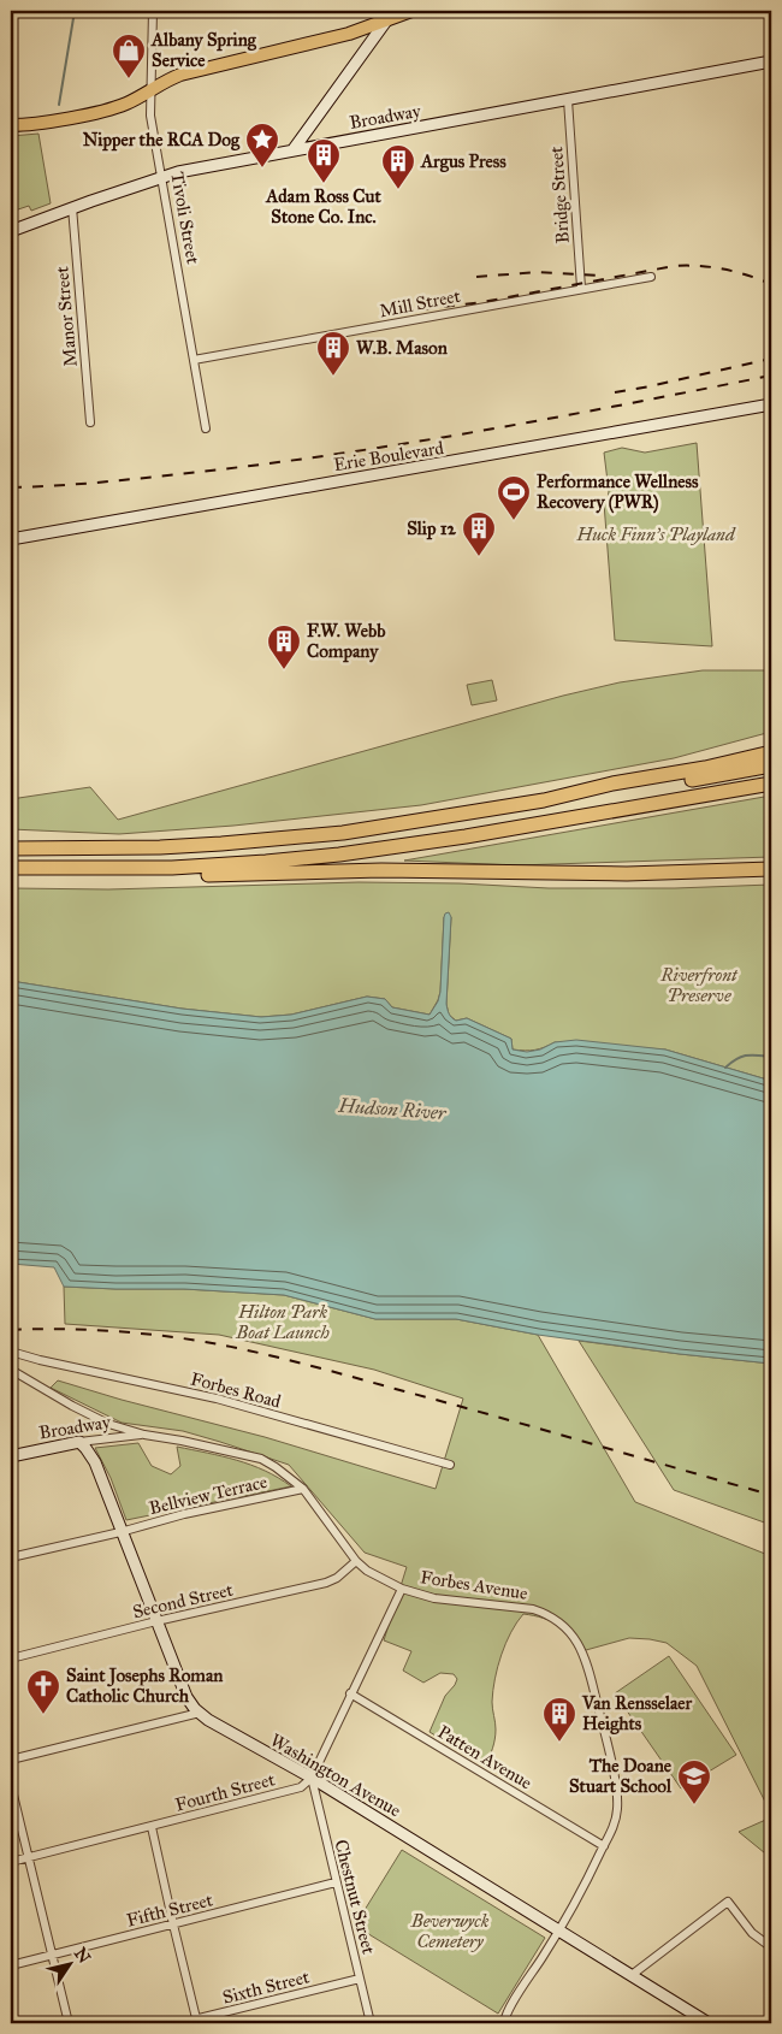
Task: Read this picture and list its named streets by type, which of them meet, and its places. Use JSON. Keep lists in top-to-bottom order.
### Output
{
  "streets": {
    "street": [
      "Broadway",
      "Bridge Street",
      "Tivoli Street",
      "Mill Street",
      "Manor Street",
      "Erie Boulevard",
      "Forbes Road",
      "Bellview Terrace",
      "Forbes Avenue",
      "Second Street",
      "Patten Avenue",
      "Washington Avenue",
      "Fourth Street",
      "Chestnut Street",
      "Fifth Street",
      "Sixth Street"
    ]
  },
  "crossings": [
    ["Broadway", "Bridge Street"],
    ["Broadway", "Tivoli Street"],
    ["Broadway", "Manor Street"],
    ["Broadway", "Forbes Avenue"],
    ["Broadway", "Washington Avenue"],
    ["Bridge Street", "Mill Street"],
    ["Tivoli Street", "Mill Street"],
    ["Bellview Terrace", "Forbes Avenue"],
    ["Bellview Terrace", "Washington Avenue"],
    ["Forbes Avenue", "Second Street"],
    ["Forbes Avenue", "Patten Avenue"],
    ["Forbes Avenue", "Washington Avenue"],
    ["Second Street", "Washington Avenue"],
    ["Washington Avenue", "Fourth Street"],
    ["Washington Avenue", "Chestnut Street"],
    ["Fourth Street", "Chestnut Street"],
    ["Chestnut Street", "Fifth Street"],
    ["Chestnut Street", "Sixth Street"]
  ],
  "water": ["Hudson River"],
  "parks": [
    "Huck Finn's Playland",
    "Riverfront Preserve",
    "Hilton Park Boat Launch",
    "Beverwyck Cemetery"
  ],
  "places": {
    "shop": ["Albany Spring Service"],
    "place": ["Nipper the RCA Dog"],
    "building": [
      "Adam Ross Cut Stone Co. Inc.",
      "Argus Press",
      "W.B. Mason",
      "Slip 12",
      "F.W. Webb Company",
      "Van Rensselaer Heights"
    ],
    "sports": ["Performance Wellness Recovery (PWR)"],
    "church": ["Saint Josephs Roman Catholic Church"],
    "school or university": ["The Doane Stuart School"]
  },
  "north": "top right"
}
